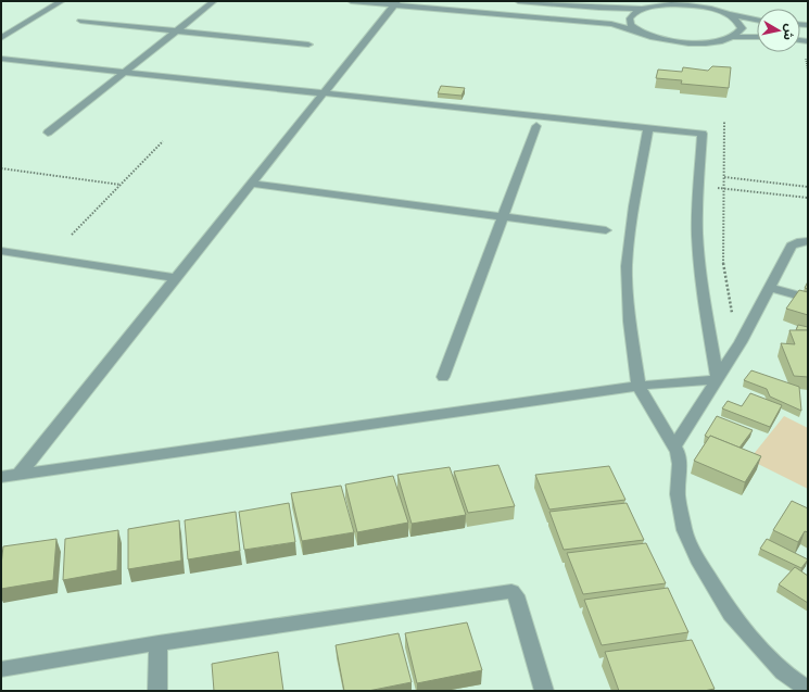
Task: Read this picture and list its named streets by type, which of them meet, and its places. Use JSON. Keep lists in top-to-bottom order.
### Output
{
  "north": "right"
}
